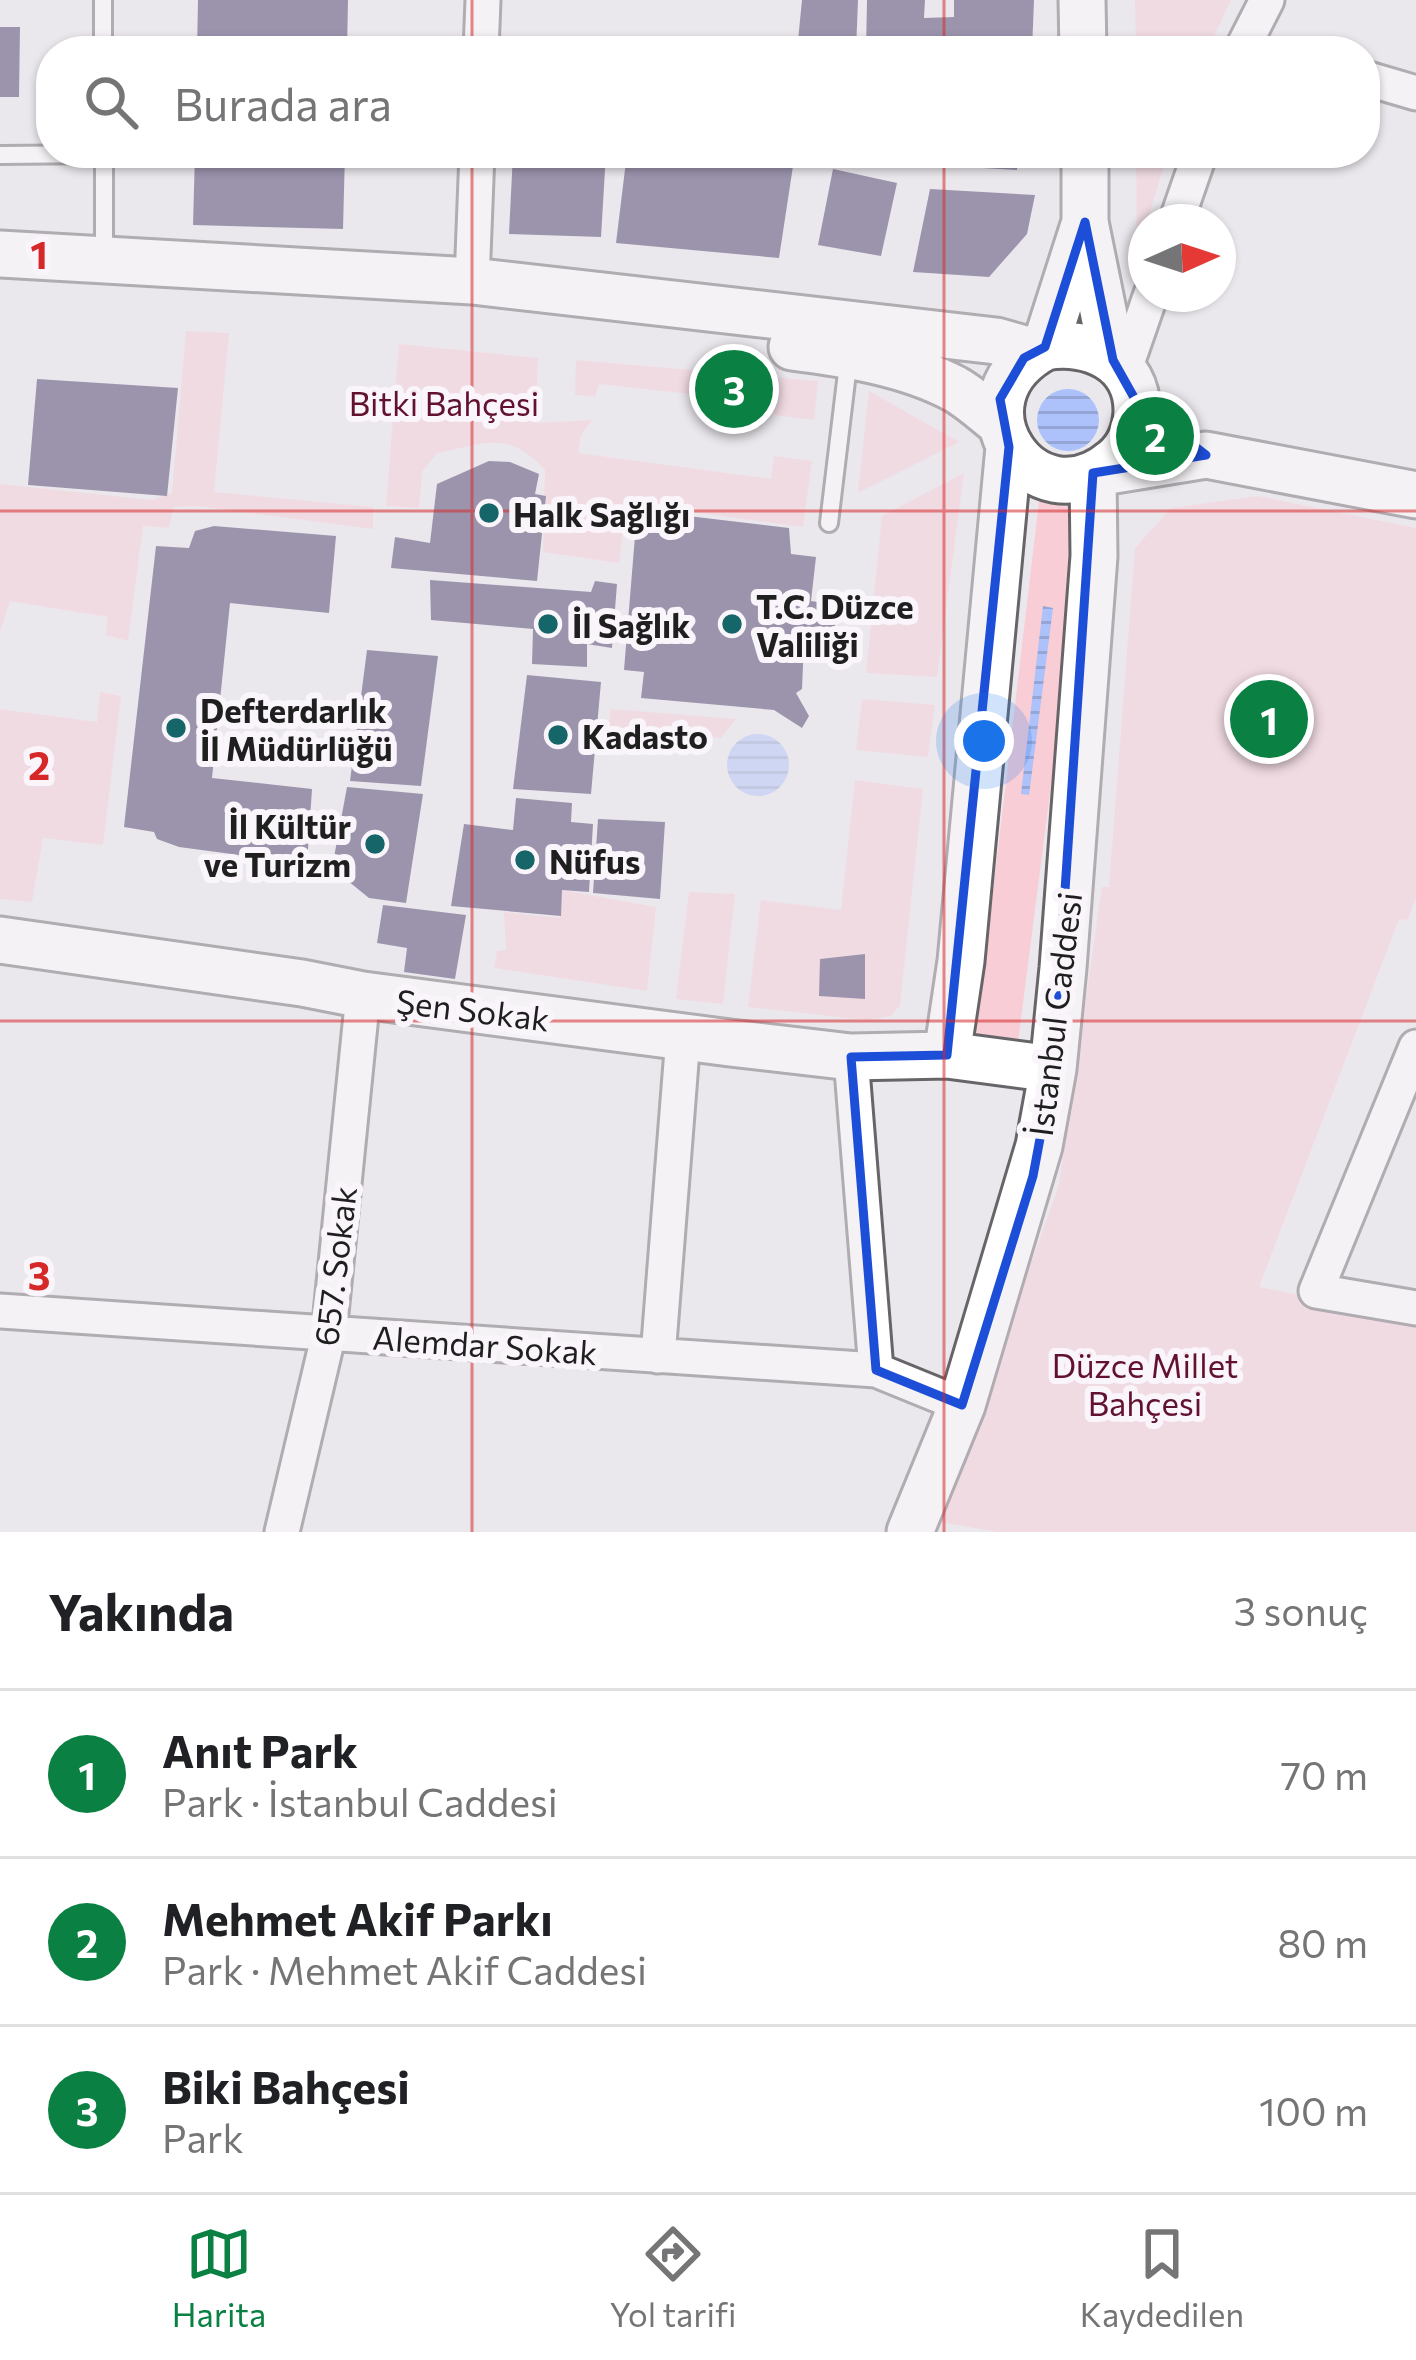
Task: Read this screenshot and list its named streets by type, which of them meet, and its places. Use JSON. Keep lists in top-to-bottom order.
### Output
{
  "streets": {
    "main road": ["Şen Sokak", "İstanbul Caddesi"],
    "street": ["657. Sokak", "Alemdar Sokak"]
  },
  "crossings": [
    ["Şen Sokak", "İstanbul Caddesi"],
    ["Şen Sokak", "657. Sokak"],
    ["İstanbul Caddesi", "Alemdar Sokak"],
    ["657. Sokak", "Alemdar Sokak"]
  ],
  "parks": ["Bitki Bahçesi", "Düzce Millet Bahçesi"],
  "places": [
    "Halk Sağlığı",
    "İl Sağlık",
    "T.C. Düzce Valiliği",
    "Defterdarlık İl Müdürlüğü",
    "Kadasto",
    "İl Kültür ve Turizm",
    "Nüfus"
  ],
  "north": "right",
  "page": {
    "search": "Burada ara",
    "pins": ["3", "2", "1"],
    "heading": ["Yakında", "3 sonuç"],
    "list": [
      {
        "mark": "1",
        "name": "Anıt Park",
        "note": "Park · İstanbul Caddesi",
        "value": "70 m"
      },
      {
        "mark": "2",
        "name": "Mehmet Akif Parkı",
        "note": "Park · Mehmet Akif Caddesi",
        "value": "80 m"
      },
      {
        "mark": "3",
        "name": "Biki Bahçesi",
        "note": "Park",
        "value": "100 m"
      }
    ],
    "nav": ["Harita", "Yol tarifi", "Kaydedilen"]
  },
  "grid": {
    "rows": ["1", "2", "3"]
  }
}
